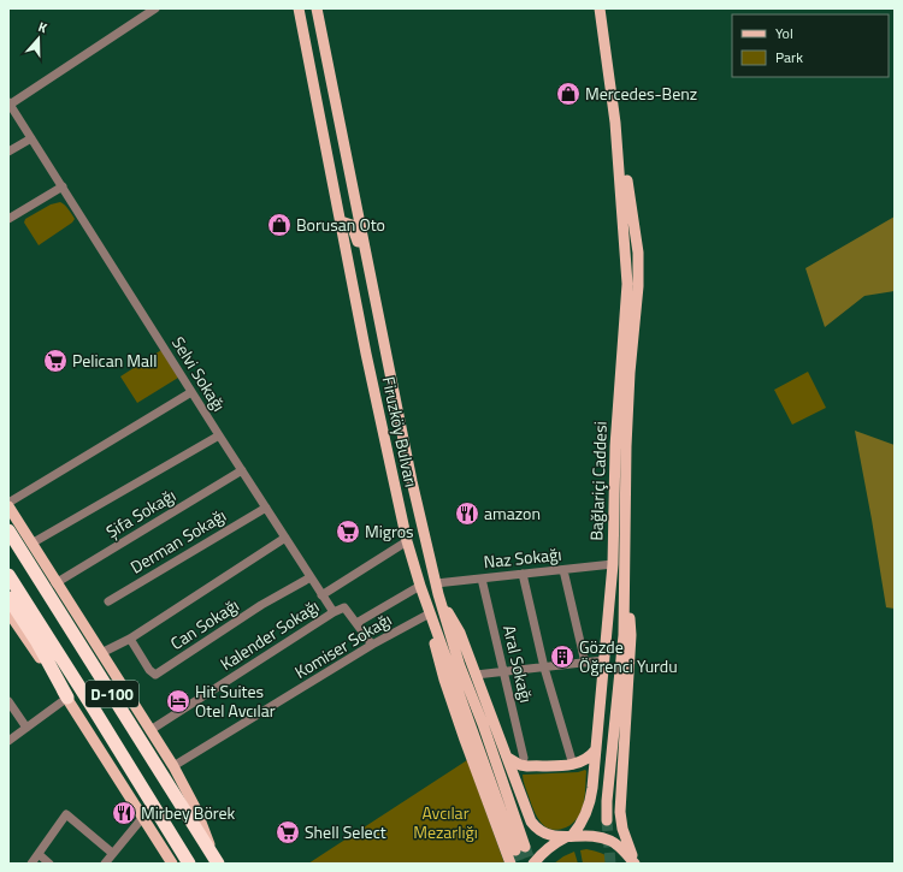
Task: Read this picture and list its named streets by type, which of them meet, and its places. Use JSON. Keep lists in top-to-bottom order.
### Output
{
  "streets": {
    "highway": ["D-100"],
    "main road": ["Firuzköy Bulvarı", "Bağlariçi Caddesi"],
    "street": [
      "Selvi Sokağı",
      "Şifa Sokağı",
      "Derman Sokağı",
      "Naz Sokağı",
      "Can Sokağı",
      "Kalender Sokağı",
      "Komiser Sokağı",
      "Aral Sokağı"
    ]
  },
  "crossings": [
    ["Selvi Sokağı", "Şifa Sokağı"],
    ["Selvi Sokağı", "Derman Sokağı"],
    ["Selvi Sokağı", "Can Sokağı"],
    ["Selvi Sokağı", "Kalender Sokağı"],
    ["Firuzköy Bulvarı", "Naz Sokağı"],
    ["Firuzköy Bulvarı", "Komiser Sokağı"],
    ["Bağlariçi Caddesi", "Naz Sokağı"],
    ["Naz Sokağı", "Aral Sokağı"]
  ],
  "parks": ["Avcılar Mezarlığı"],
  "places": {
    "shop": ["Mercedes-Benz", "Borusan Oto"],
    "supermarket": ["Pelican Mall", "Migros", "Shell Select"],
    "restaurant": ["amazon", "Mirbey Börek"],
    "building": ["Gözde Öğrenci Yurdu"],
    "hotel": ["Hit Suites Otel Avcılar"]
  },
  "legend": ["Yol", "Park"],
  "north": "top"
}
